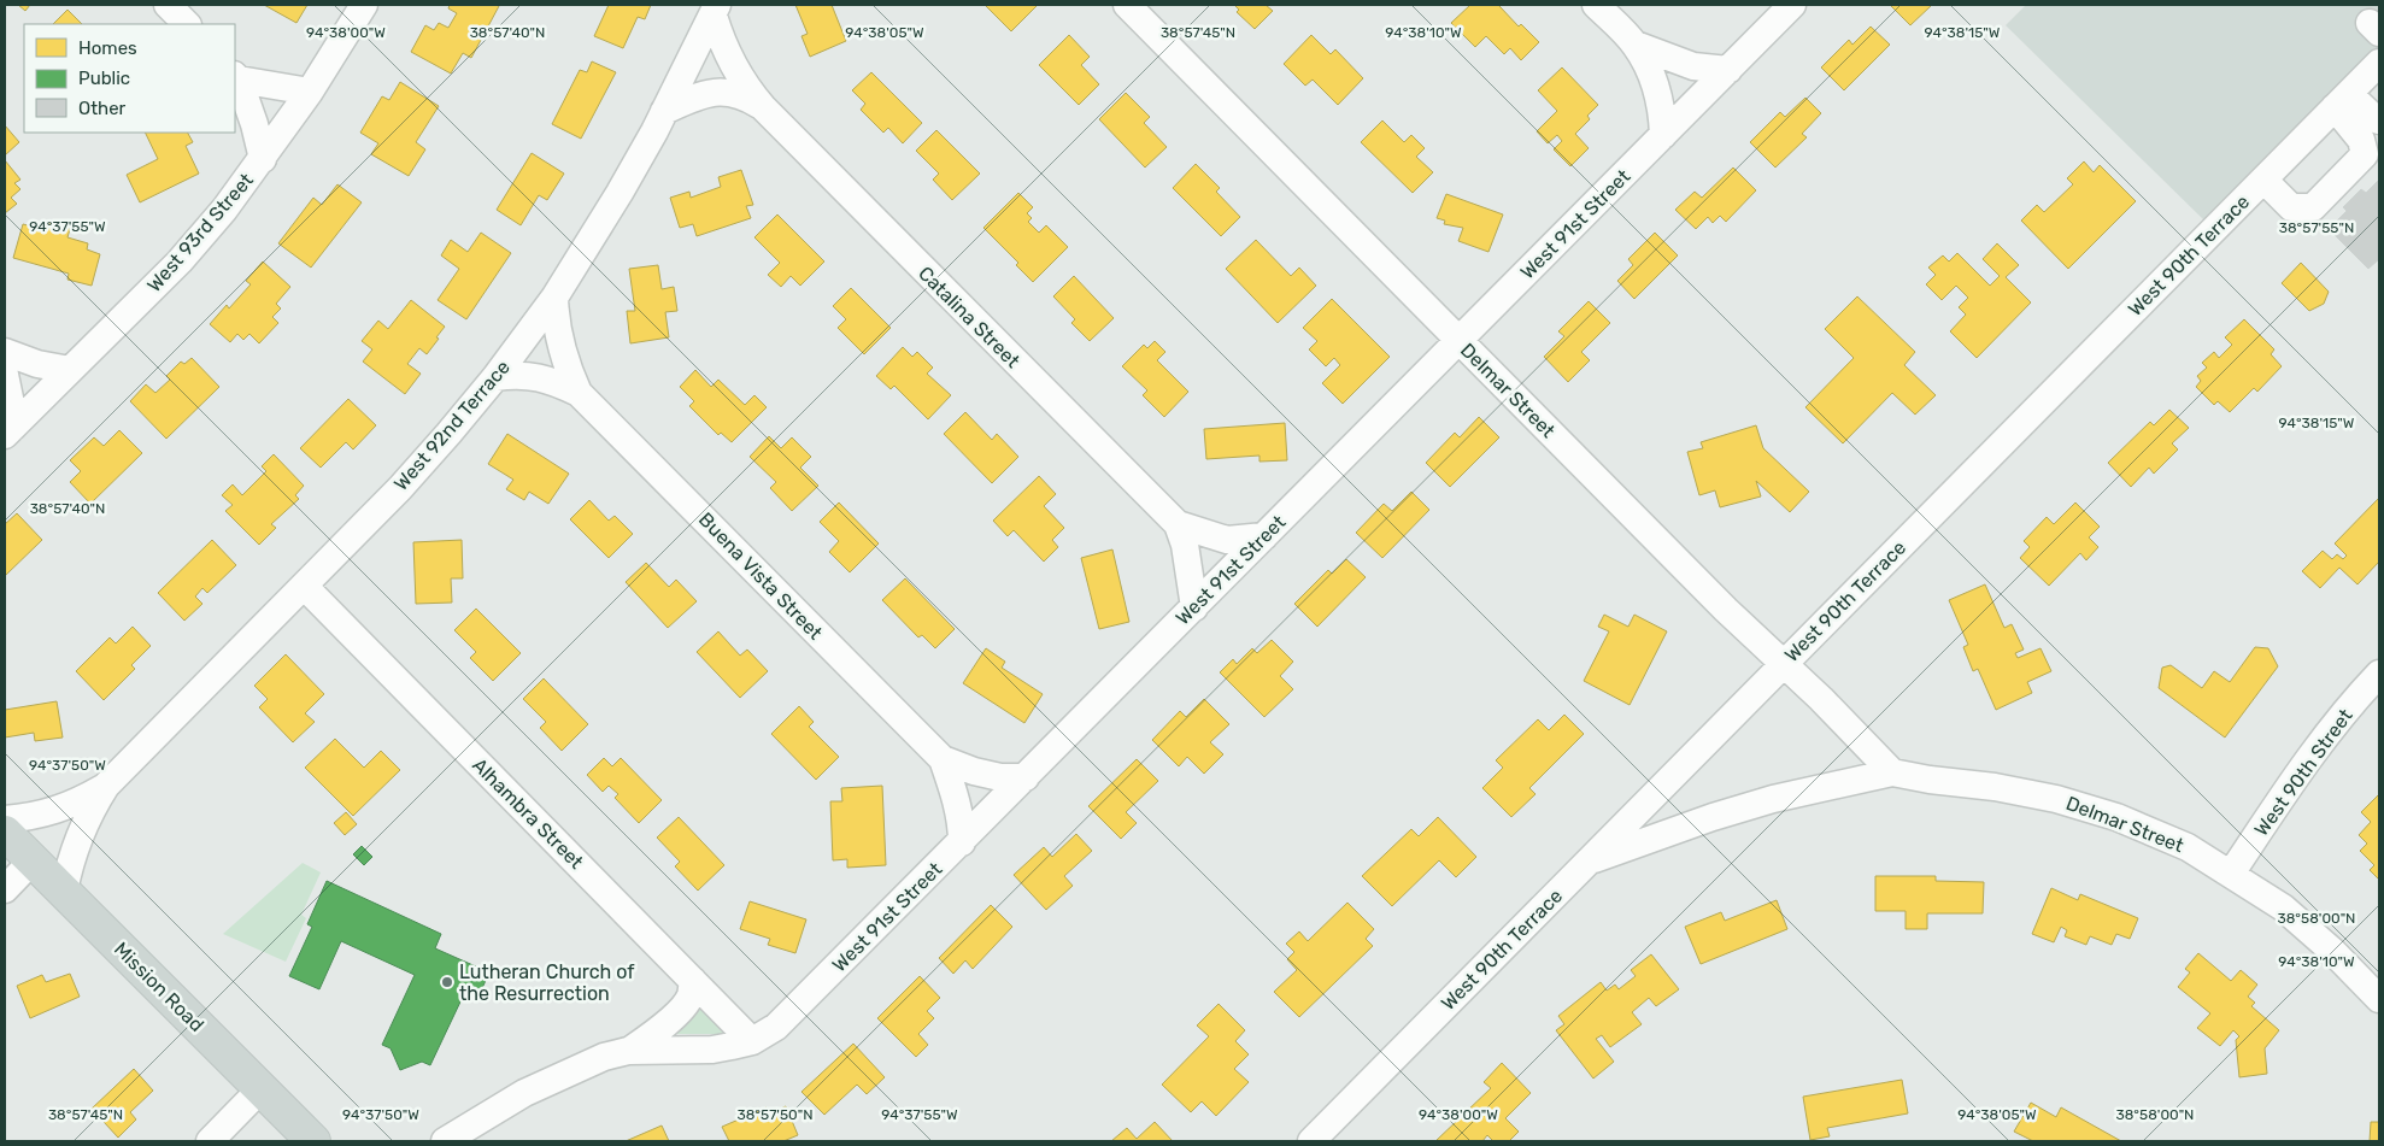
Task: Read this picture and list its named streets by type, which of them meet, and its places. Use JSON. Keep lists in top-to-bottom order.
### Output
{
  "streets": {
    "main road": ["Mission Road"],
    "street": [
      "West 91st Street",
      "West 93rd Street",
      "West 90th Terrace",
      "Catalina Street",
      "Delmar Street",
      "West 92nd Terrace",
      "Buena Vista Street",
      "West 90th Street",
      "Alhambra Street"
    ]
  },
  "crossings": [
    ["West 91st Street", "Catalina Street"],
    ["West 91st Street", "Delmar Street"],
    ["West 91st Street", "Buena Vista Street"],
    ["West 91st Street", "Alhambra Street"],
    ["West 90th Terrace", "Delmar Street"],
    ["Catalina Street", "West 92nd Terrace"],
    ["Delmar Street", "West 90th Street"],
    ["West 92nd Terrace", "Buena Vista Street"],
    ["West 92nd Terrace", "Alhambra Street"],
    ["West 92nd Terrace", "Mission Road"]
  ],
  "places": ["Lutheran Church of the Resurrection"],
  "legend": ["Homes", "Public", "Other"],
  "coordinates": [
    "94°38'00\"W",
    "38°57'40\"N",
    "94°38'05\"W",
    "38°57'45\"N",
    "94°38'10\"W",
    "94°38'15\"W",
    "94°37'55\"W",
    "38°57'55\"N",
    "94°37'50\"W",
    "38°58'00\"N",
    "38°57'50\"N"
  ]
}
